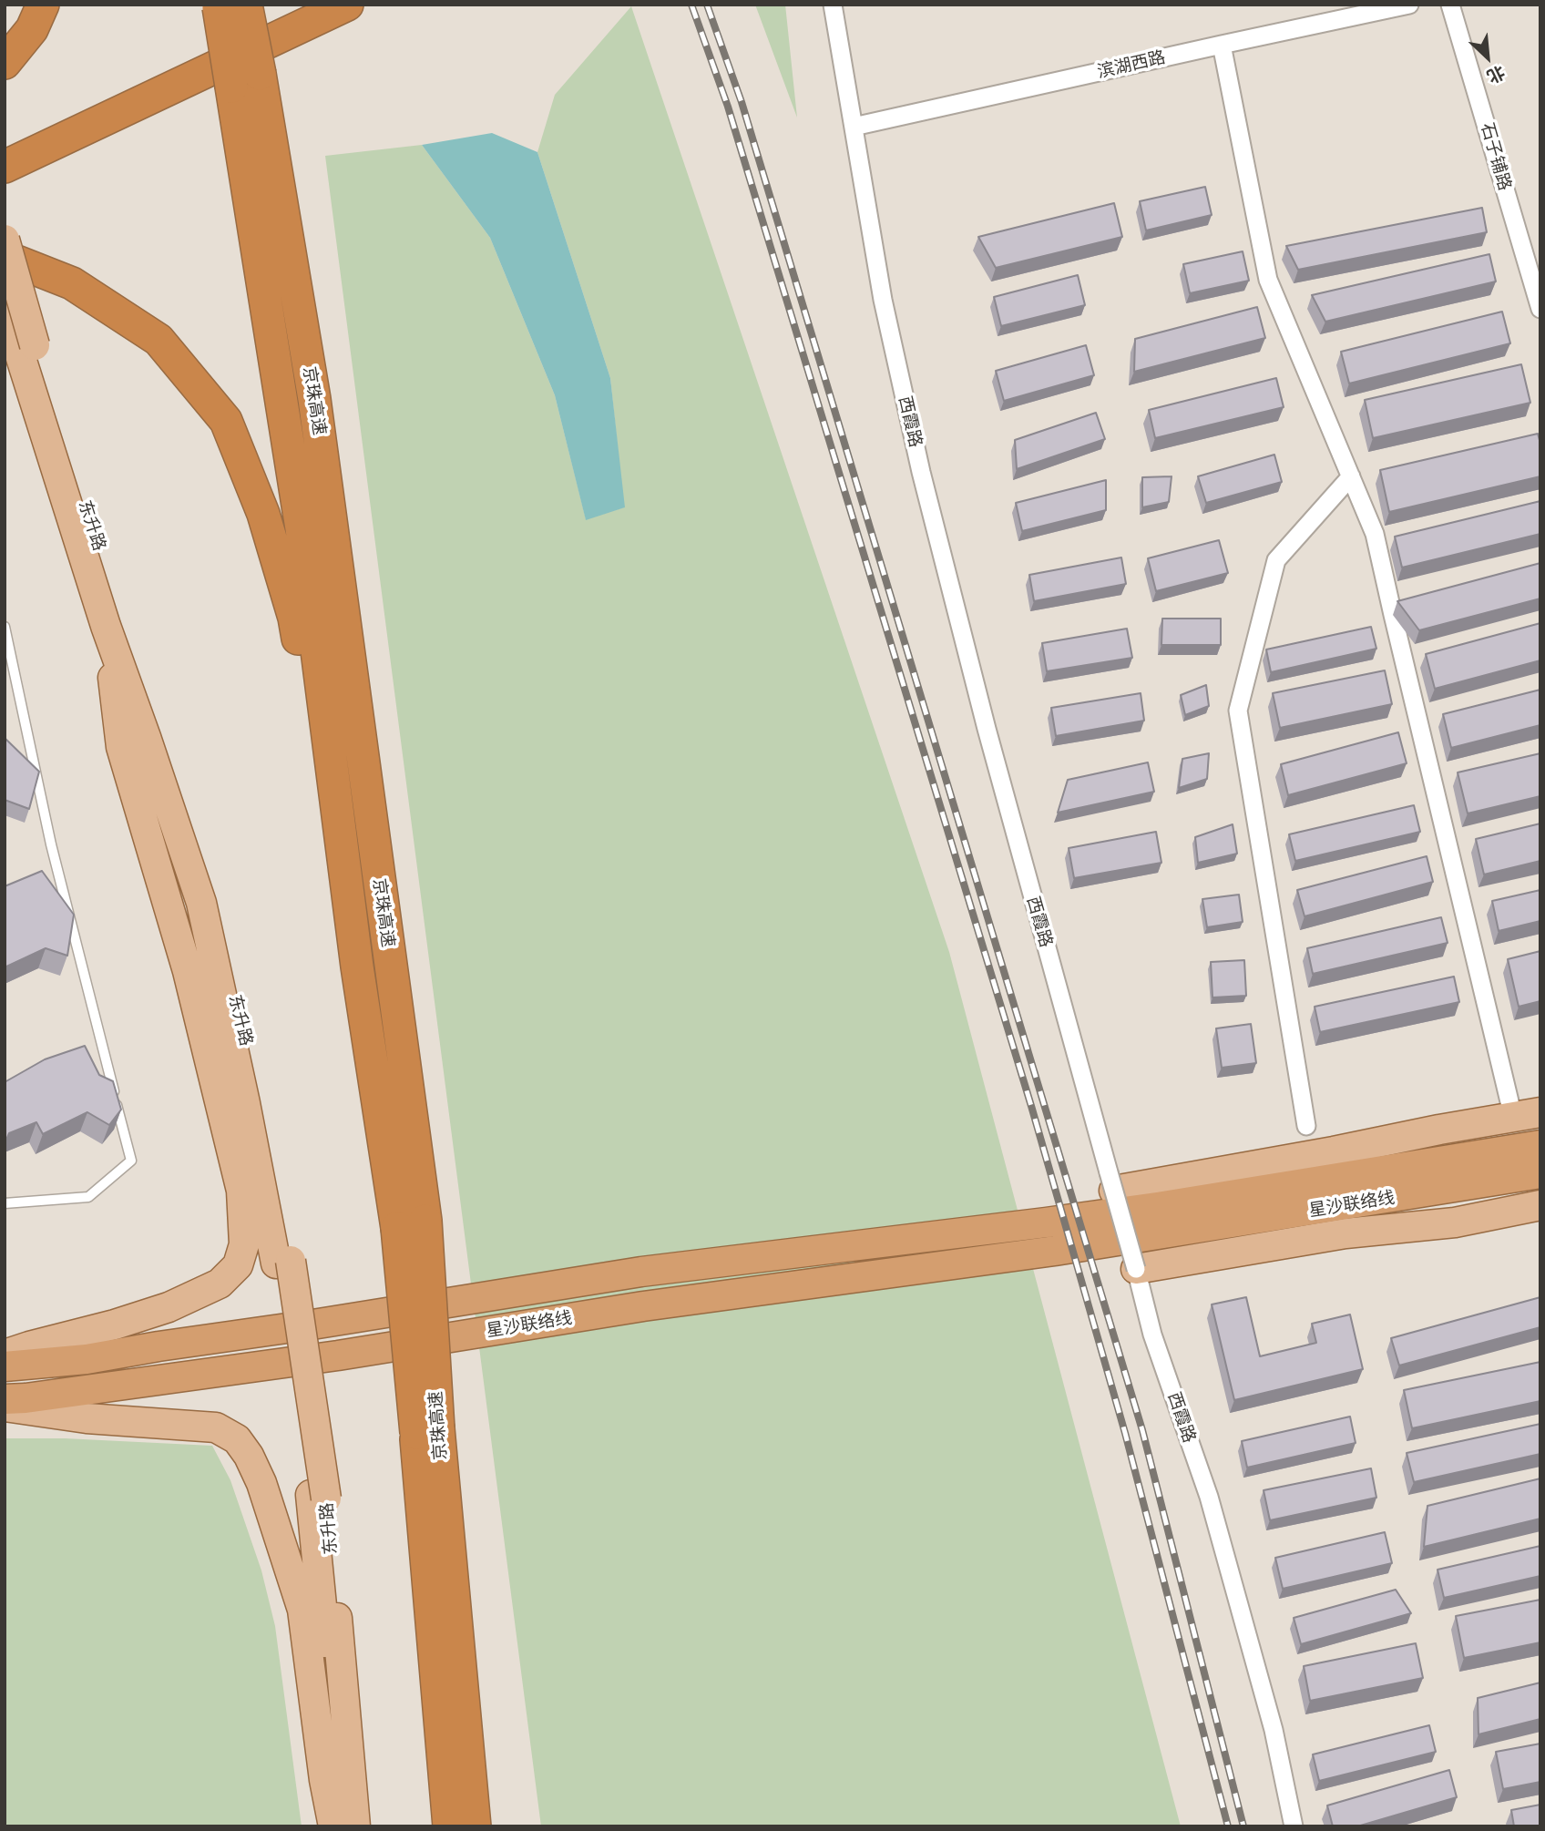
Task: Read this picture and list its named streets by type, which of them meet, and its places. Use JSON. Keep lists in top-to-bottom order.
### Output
{
  "streets": {
    "highway": ["京珠高速", "星沙联络线"],
    "main road": ["东升路"],
    "street": ["滨湖西路", "石子铺路", "西霞路"]
  },
  "crossings": [
    ["滨湖西路", "西霞路"]
  ],
  "north": "bottom right"
}
